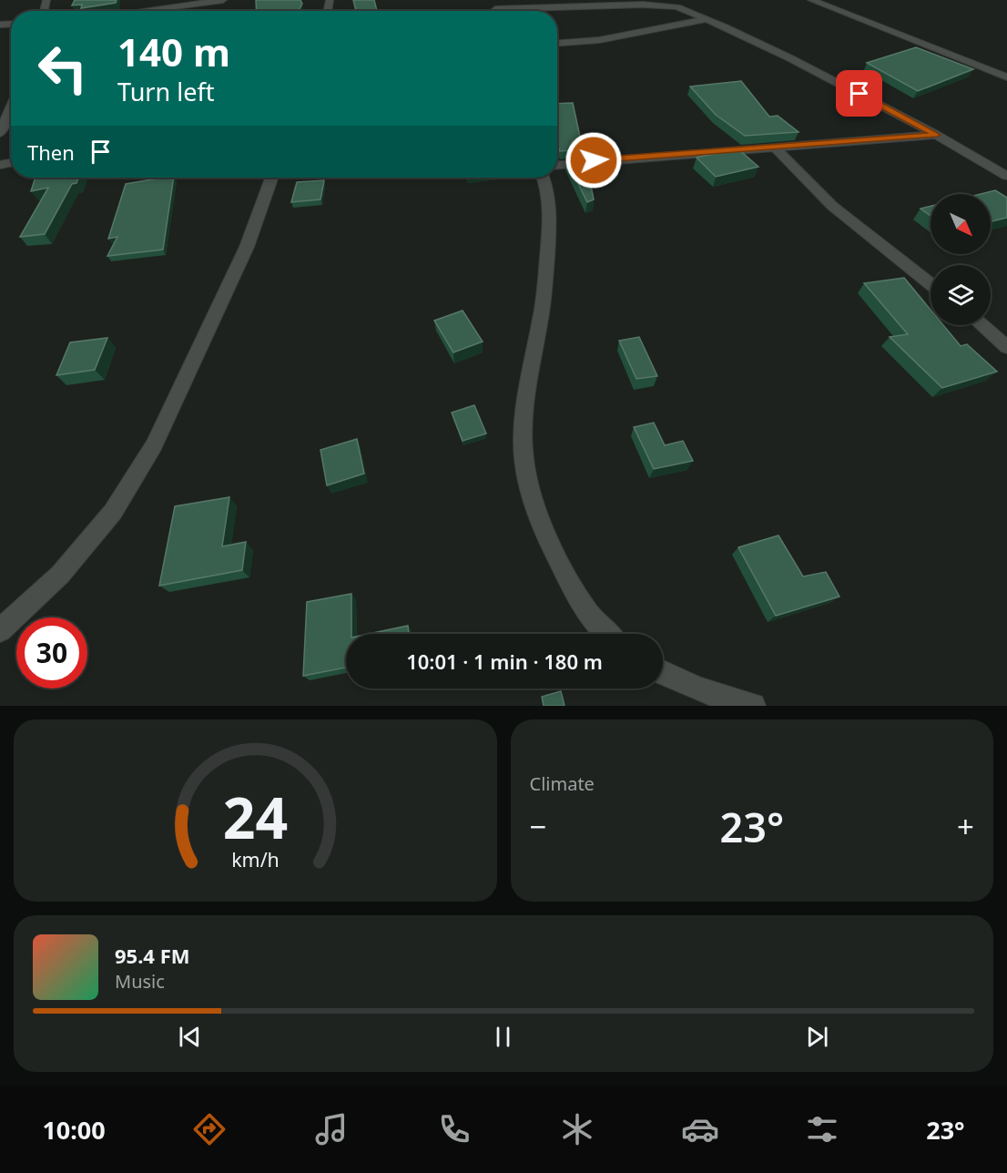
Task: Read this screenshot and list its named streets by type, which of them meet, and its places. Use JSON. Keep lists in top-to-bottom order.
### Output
{
  "north": "bottom right",
  "page": {
    "turn": ["140 m", "Turn left"],
    "then": "Then",
    "limit": "30",
    "trip": "10:01 · 1 min · 180 m",
    "tile": "Climate",
    "heat": ["−", "23°", "+"],
    "song": ["95.4 FM", "Music"],
    "tabs": ["10:00", "23°"],
    "gauge": ["24", "km/h"]
  }
}
